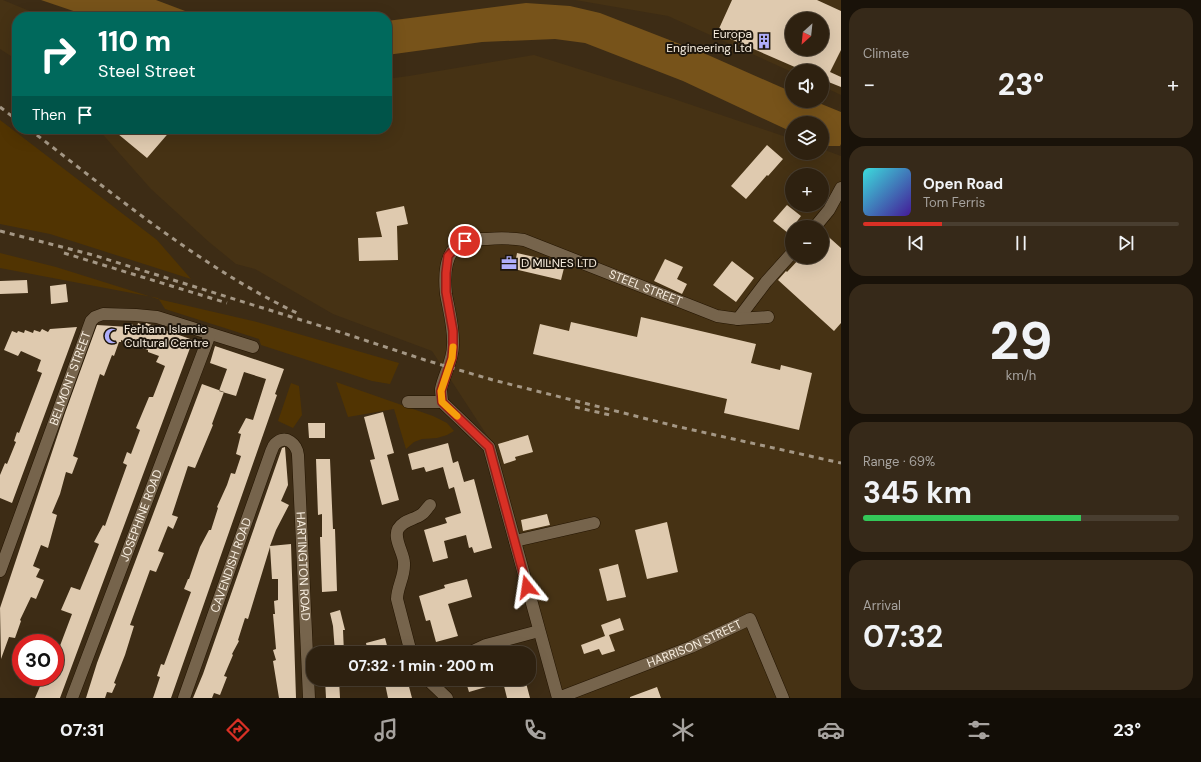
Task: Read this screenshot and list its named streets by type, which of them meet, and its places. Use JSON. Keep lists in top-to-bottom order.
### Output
{
  "streets": {
    "street": [
      "STEEL STREET",
      "BELMONT STREET",
      "JOSEPHINE ROAD",
      "CAVENDISH ROAD",
      "HARTINGTON ROAD",
      "HARRISON STREET"
    ]
  },
  "crossings": [
    ["BELMONT STREET", "JOSEPHINE ROAD"],
    ["CAVENDISH ROAD", "HARTINGTON ROAD"]
  ],
  "places": {
    "building": ["Europa Engineering Ltd"],
    "office": ["D MILNES LTD"],
    "mosque": ["Ferham Islamic Cultural Centre"]
  },
  "north": "bottom left",
  "page": {
    "tile": [
      "Climate",
      ["29", "km/h"],
      ["Range · 69%", "345 km"],
      ["Arrival", "07:32"]
    ],
    "map_buttons": ["+", "−"],
    "turn": ["110 m", "Steel Street"],
    "heat": ["−", "23°", "+"],
    "then": "Then",
    "song": ["Open Road", "Tom Ferris"],
    "limit": "30",
    "trip": "07:32 · 1 min · 200 m",
    "tabs": ["07:31", "23°"]
  }
}
